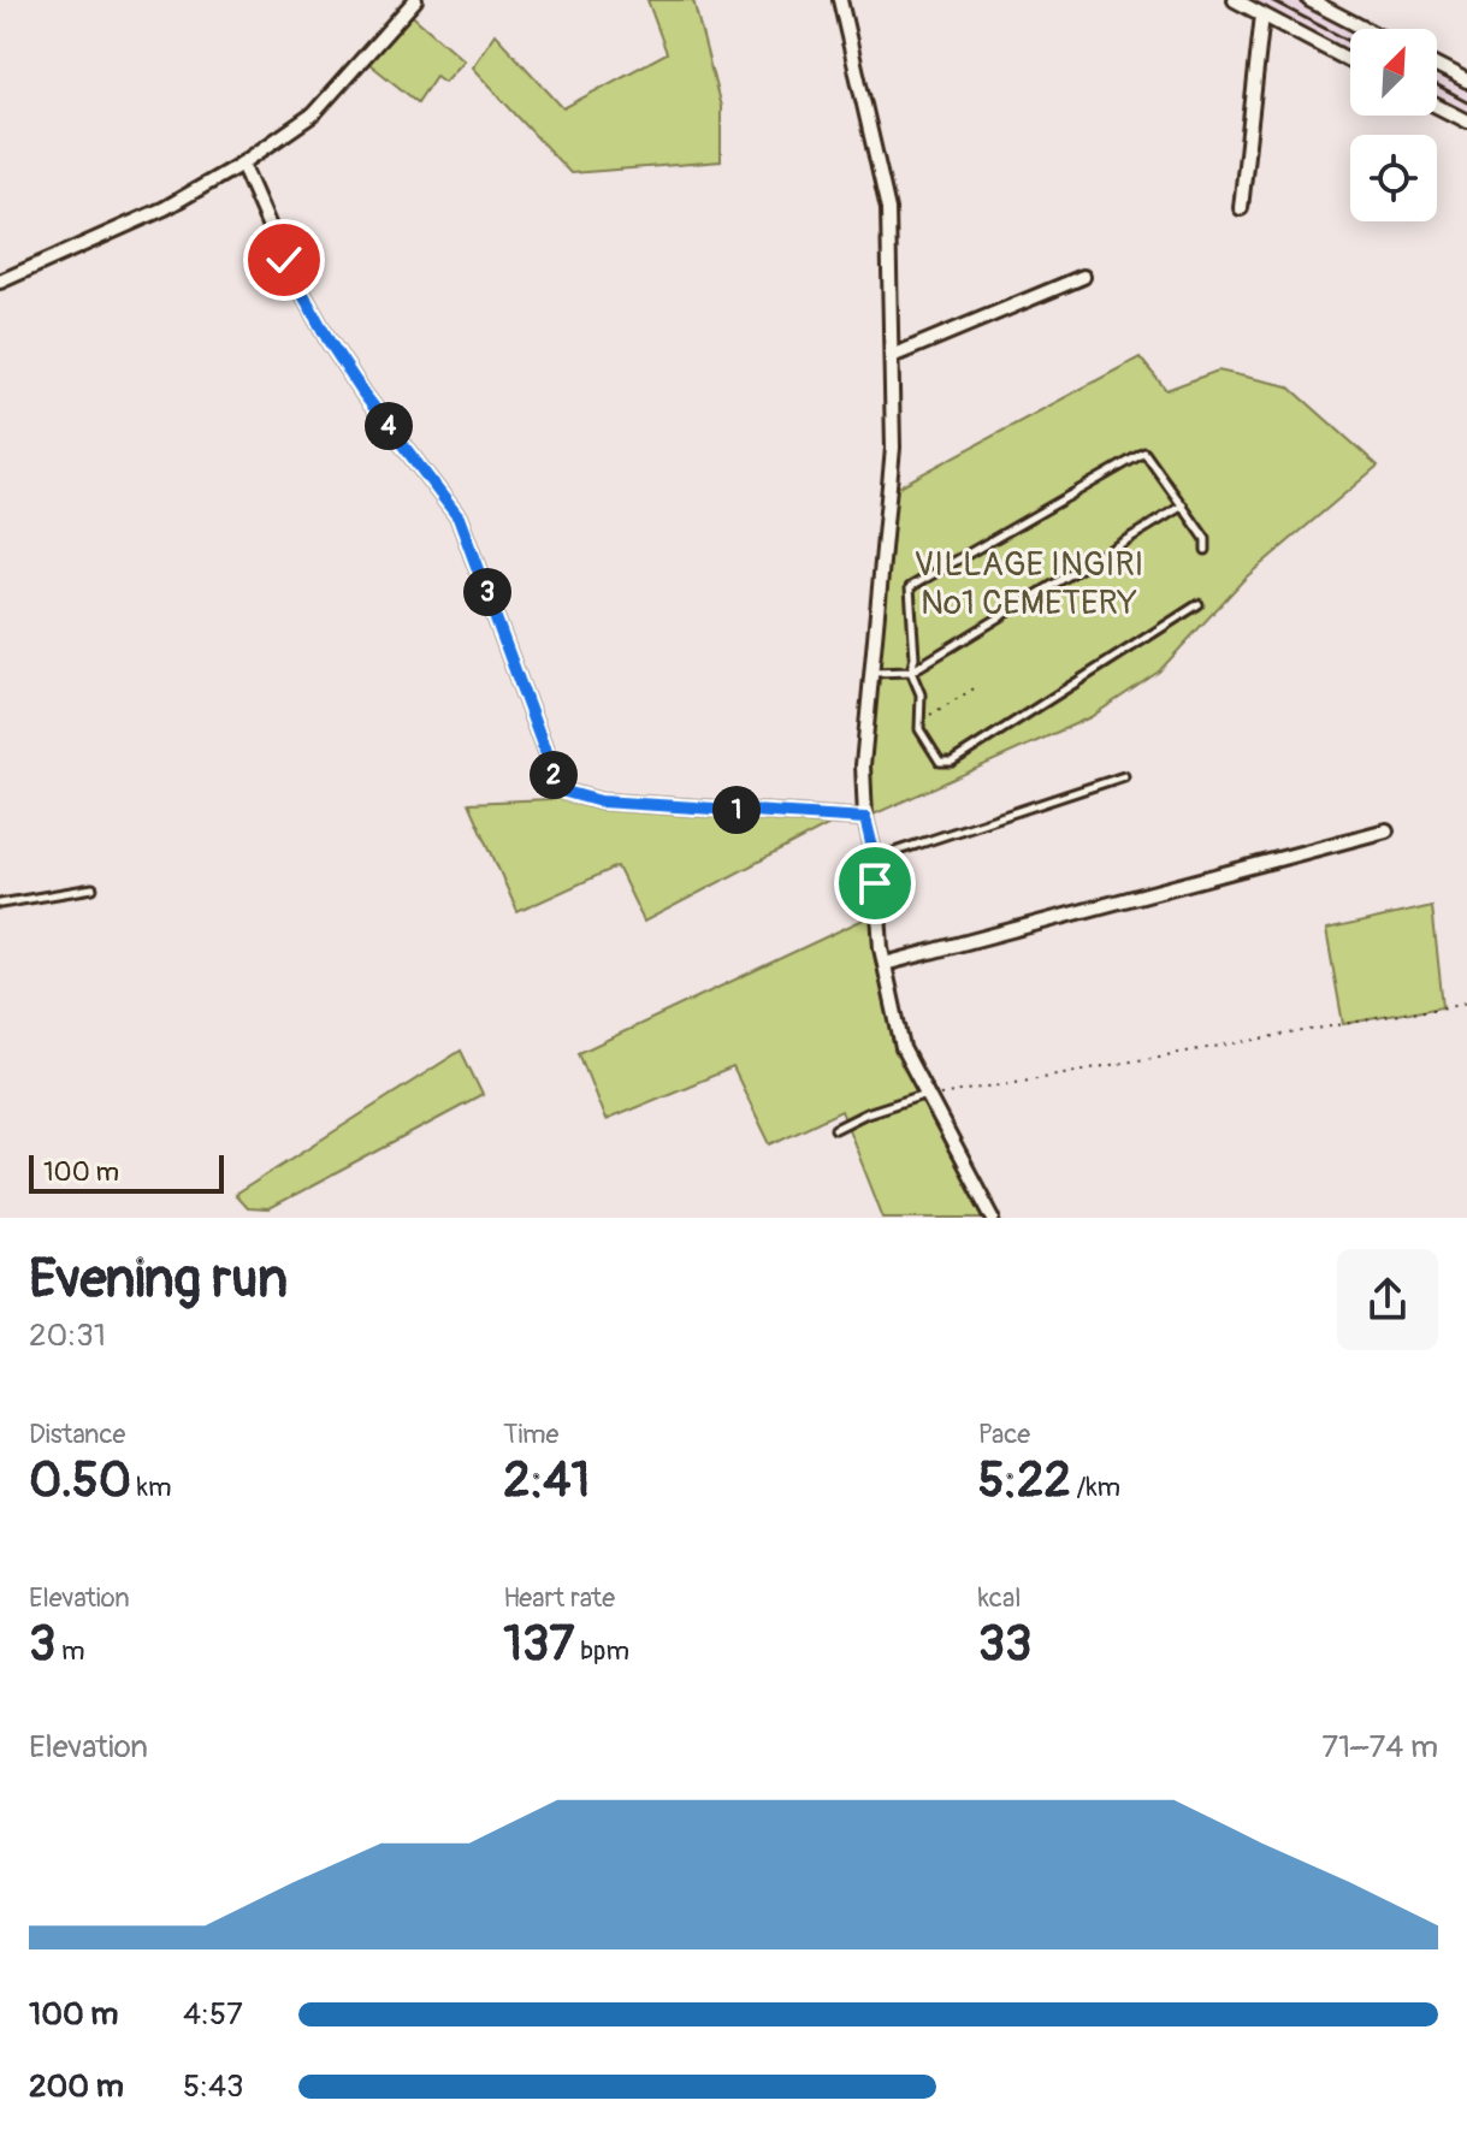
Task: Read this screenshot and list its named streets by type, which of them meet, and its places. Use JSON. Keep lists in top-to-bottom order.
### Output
{
  "parks": ["VILLAGE INGIRI №1 CEMETERY"],
  "scale_bar": "100 m",
  "north": "top right",
  "page": {
    "pins": [
      "4",
      "3",
      "2",
      "1"
    ],
    "scale": "100 m",
    "heading": ["Evening run", "20:31"],
    "stats": [
      ["Distance", "0.50 km"],
      ["Time", "2:41"],
      ["Pace", "5:22 /km"],
      ["Elevation", "3 m"],
      ["Heart rate", "137 bpm"],
      ["kcal", "33"]
    ],
    "chart": ["Elevation", "71–74 m"],
    "list": [
      {
        "name": "100 m",
        "note": "4:57"
      },
      {
        "name": "200 m",
        "note": "5:43"
      }
    ]
  }
}
